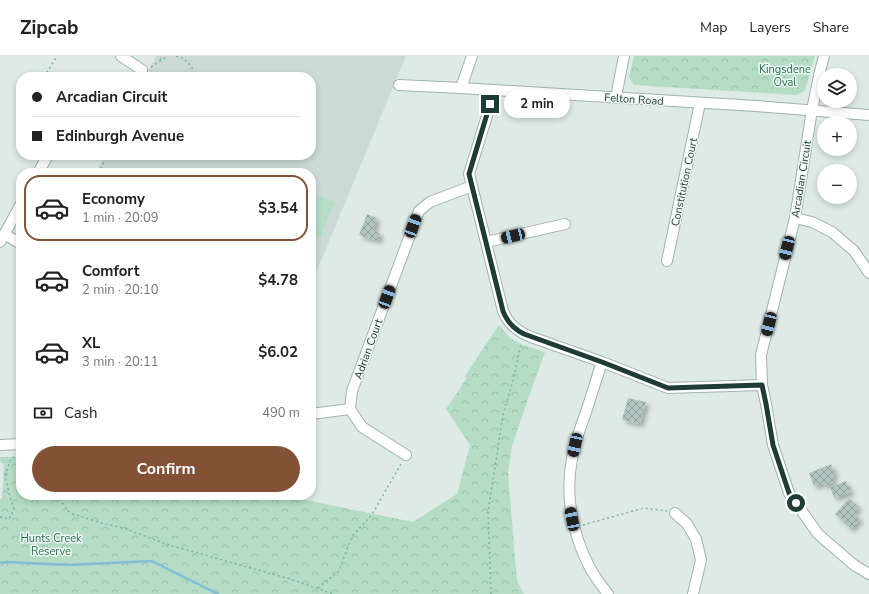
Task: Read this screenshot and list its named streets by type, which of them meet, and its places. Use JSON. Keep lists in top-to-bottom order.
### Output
{
  "streets": {
    "street": [
      "Felton Road",
      "Arcadian Circuit",
      "Constitution Court",
      "Adrian Court"
    ]
  },
  "crossings": [
    ["Felton Road", "Arcadian Circuit"],
    ["Felton Road", "Constitution Court"]
  ],
  "parks": ["Kingsdene Oval", "Hunts Creek Reserve"],
  "page": {
    "header": "Zipcab",
    "nav": ["Map", "Layers", "Share"],
    "map_buttons": ["+", "−"],
    "banner": ["Arcadian Circuit", "Edinburgh Avenue"],
    "bubble": "2 min",
    "list": [
      {
        "name": "Economy",
        "note": "1 min · 20:09",
        "value": "$3.54"
      },
      {
        "name": "Comfort",
        "note": "2 min · 20:10",
        "value": "$4.78"
      },
      {
        "name": "XL",
        "note": "3 min · 20:11",
        "value": "$6.02"
      }
    ],
    "pay": ["Cash", "490 m"],
    "buttons": "Confirm"
  }
}
